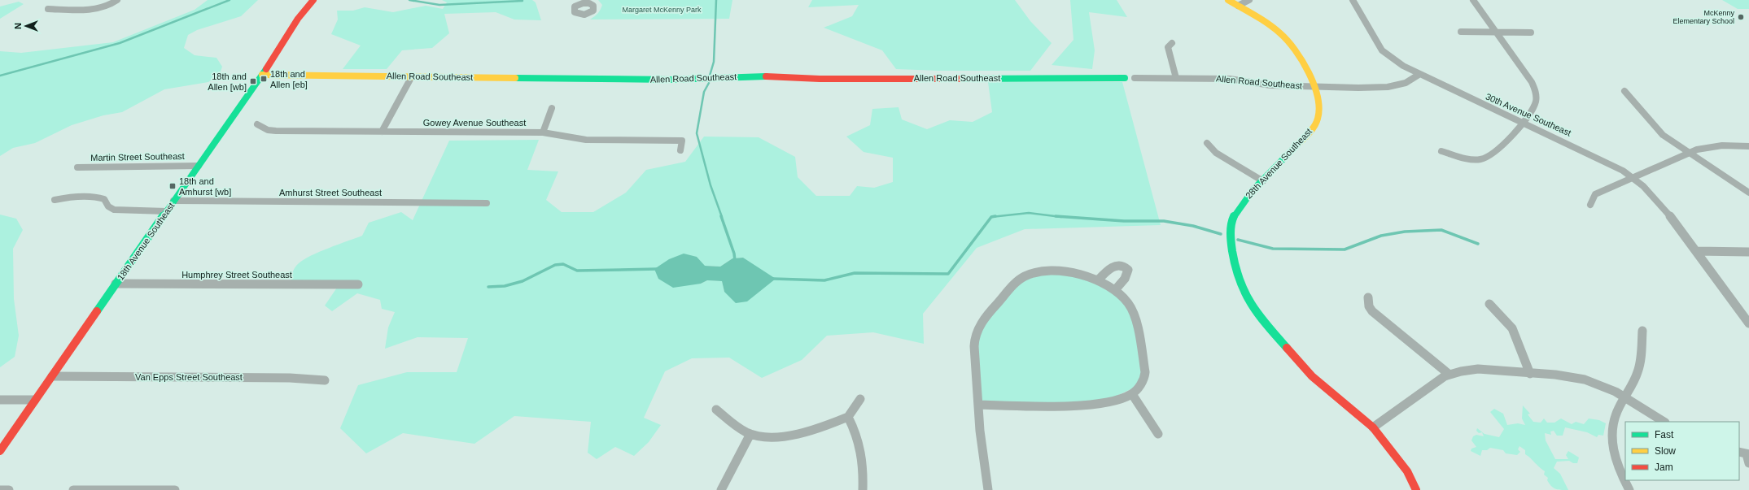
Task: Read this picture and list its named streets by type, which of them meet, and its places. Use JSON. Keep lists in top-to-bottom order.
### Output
{
  "streets": {
    "street": [
      "Allen Road Southeast",
      "30th Avenue Southeast",
      "Gowey Avenue Southeast",
      "Martin Street Southeast",
      "28th Avenue Southeast",
      "Amhurst Street Southeast",
      "18th Avenue Southeast",
      "Humphrey Street Southeast",
      "Van Epps Street Southeast"
    ]
  },
  "crossings": [
    ["Allen Road Southeast", "30th Avenue Southeast"],
    ["Allen Road Southeast", "28th Avenue Southeast"],
    ["Allen Road Southeast", "18th Avenue Southeast"],
    ["Martin Street Southeast", "18th Avenue Southeast"],
    ["Amhurst Street Southeast", "18th Avenue Southeast"],
    ["18th Avenue Southeast", "Humphrey Street Southeast"],
    ["18th Avenue Southeast", "Van Epps Street Southeast"]
  ],
  "parks": ["Margaret McKenny Park"],
  "places": {
    "other": ["McKenny Elementary School"],
    "transit": ["18th and Allen [eb]", "18th and Allen [wb]", "18th and Amhurst [wb]"]
  },
  "legend": ["Fast", "Slow", "Jam"],
  "north": "left"
}
